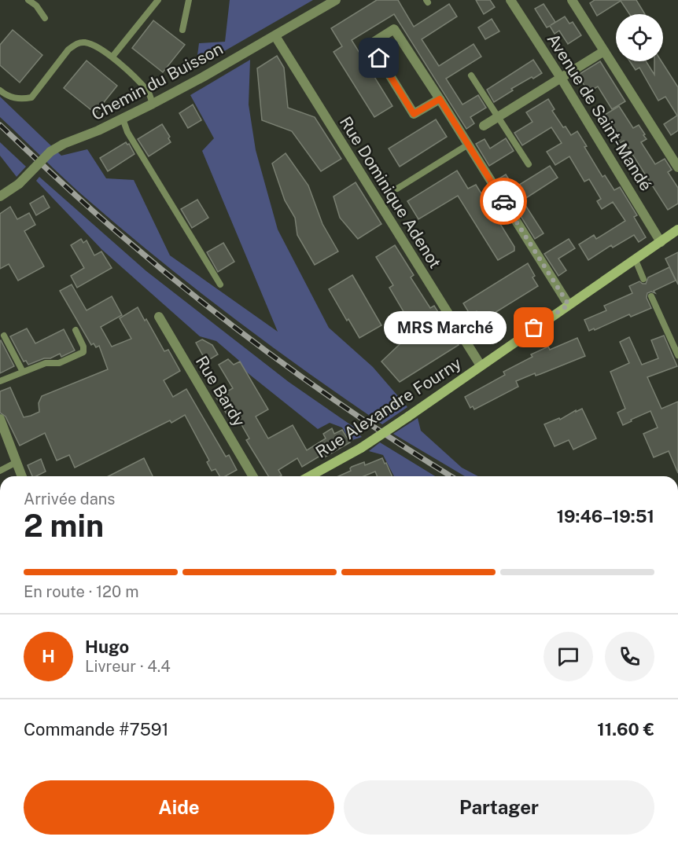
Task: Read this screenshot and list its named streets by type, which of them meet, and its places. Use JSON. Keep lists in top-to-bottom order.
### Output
{
  "streets": {
    "street": [
      "Chemin du Buisson",
      "Avenue de Saint-Mandé",
      "Rue Dominique Adenot",
      "Rue Bardy",
      "Rue Alexandre Fourny"
    ]
  },
  "crossings": [
    ["Chemin du Buisson", "Rue Dominique Adenot"],
    ["Avenue de Saint-Mandé", "Rue Alexandre Fourny"],
    ["Rue Dominique Adenot", "Rue Alexandre Fourny"]
  ],
  "places": ["MRS Marché"],
  "page": {
    "bubble": "MRS Marché",
    "heading": ["2 min", "Arrivée dans", "19:46–19:51"],
    "panel": [
      "Hugo",
      "Livreur · 4.4",
      "Commande #7591",
      "11.60 €"
    ],
    "bar": "En route · 120 m",
    "round": "H",
    "buttons": ["Aide", "Partager"]
  }
}
